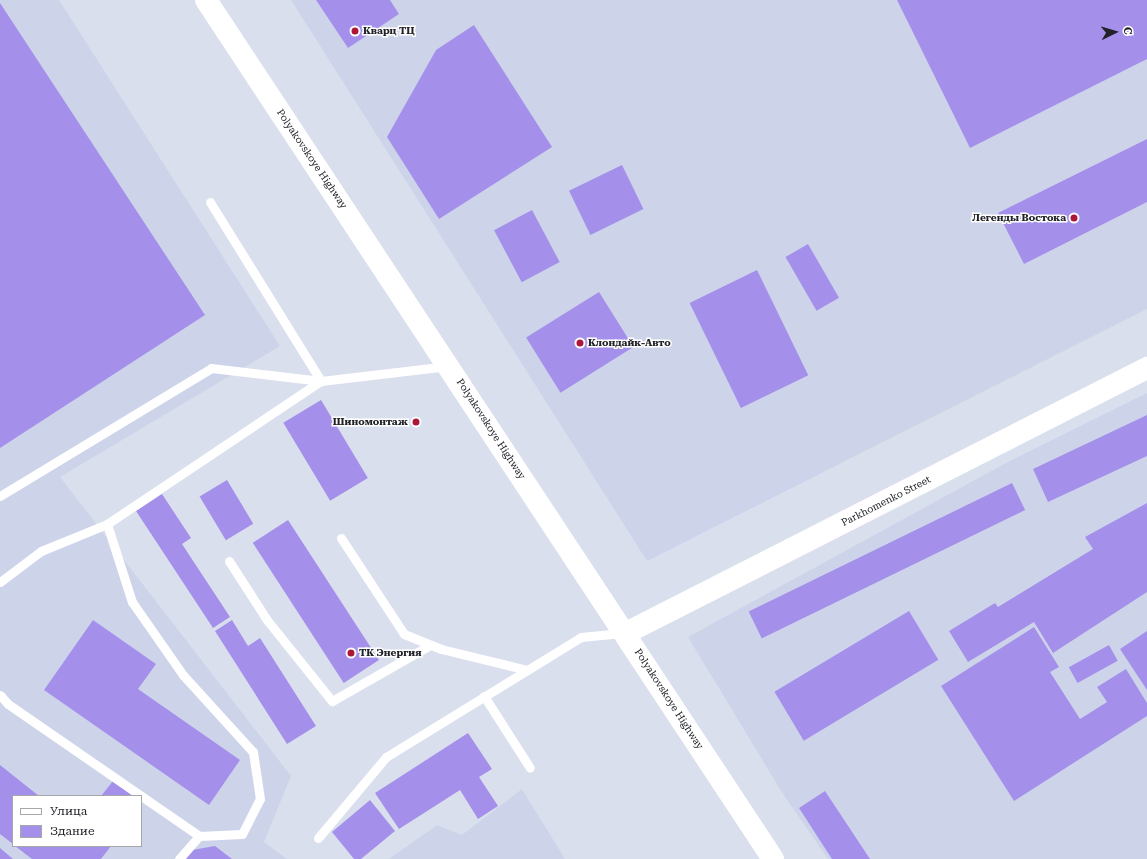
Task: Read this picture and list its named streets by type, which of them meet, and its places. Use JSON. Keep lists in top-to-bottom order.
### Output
{
  "streets": {
    "main road": ["Polyakovskoye Highway", "Parkhomenko Street"]
  },
  "crossings": [
    ["Polyakovskoye Highway", "Parkhomenko Street"]
  ],
  "places": [
    "Кварц ТЦ",
    "Легенды Востока",
    "Клондайк-Авто",
    "Шиномонтаж",
    "ТК Энергия"
  ],
  "legend": ["Улица", "Здание"],
  "north": "right"
}
